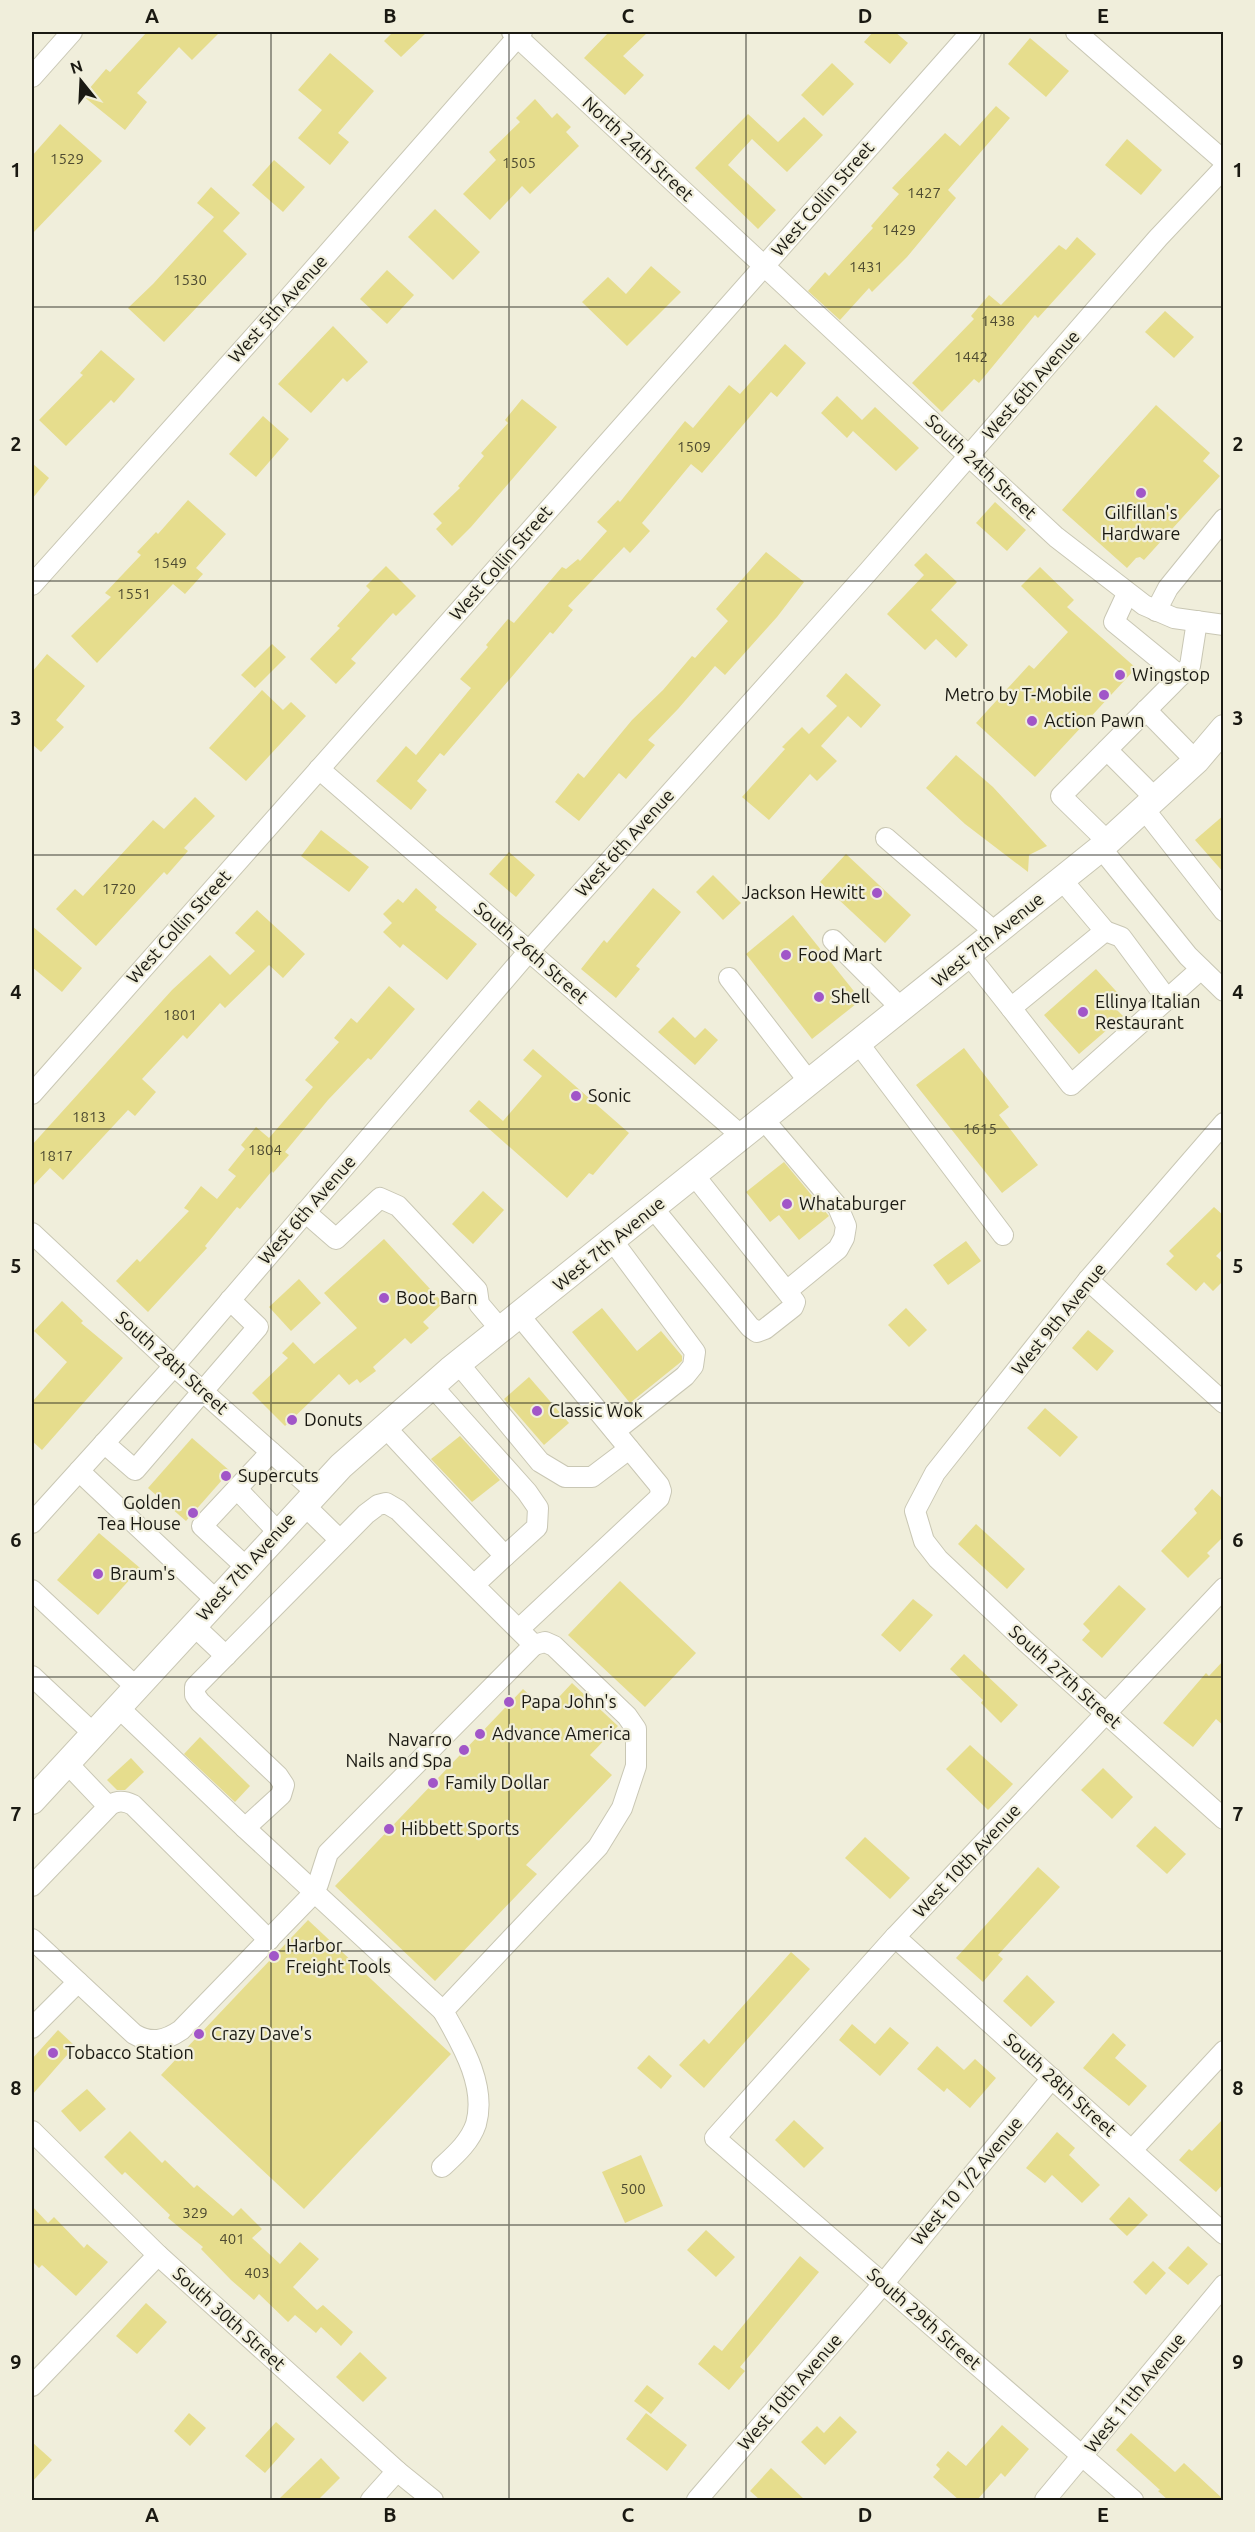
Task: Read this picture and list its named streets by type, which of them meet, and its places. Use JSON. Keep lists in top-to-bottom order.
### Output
{
  "streets": {
    "main road": ["West 7th Avenue"],
    "street": [
      "North 24th Street",
      "West Collin Street",
      "West 5th Avenue",
      "West 6th Avenue",
      "South 24th Street",
      "South 26th Street",
      "West 9th Avenue",
      "South 28th Street",
      "South 27th Street",
      "West 10th Avenue",
      "West 10 1/2 Avenue",
      "South 30th Street",
      "South 29th Street",
      "West 11th Avenue"
    ]
  },
  "crossings": [
    ["North 24th Street", "West Collin Street"],
    ["North 24th Street", "West 5th Avenue"],
    ["North 24th Street", "South 24th Street"],
    ["West Collin Street", "South 24th Street"],
    ["West Collin Street", "South 26th Street"],
    ["West 6th Avenue", "South 24th Street"],
    ["West 6th Avenue", "South 26th Street"],
    ["West 6th Avenue", "South 28th Street"],
    ["West 7th Avenue", "South 26th Street"],
    ["West 7th Avenue", "South 28th Street"],
    ["West 9th Avenue", "South 27th Street"],
    ["South 28th Street", "West 10th Avenue"],
    ["South 28th Street", "West 10 1/2 Avenue"],
    ["South 27th Street", "West 10th Avenue"],
    ["West 10th Avenue", "West 10 1/2 Avenue"],
    ["West 10th Avenue", "South 29th Street"],
    ["West 10 1/2 Avenue", "South 29th Street"],
    ["South 29th Street", "West 11th Avenue"]
  ],
  "places": [
    "Gilfillan's Hardware",
    "Wingstop",
    "Metro by T-Mobile",
    "Action Pawn",
    "Jackson Hewitt",
    "Food Mart",
    "Shell",
    "Ellinya Italian Restaurant",
    "Sonic",
    "Whataburger",
    "Boot Barn",
    "Classic Wok",
    "Donuts",
    "Supercuts",
    "Golden Tea House",
    "Braum's",
    "Papa John's",
    "Advance America",
    "Navarro Nails and Spa",
    "Family Dollar",
    "Hibbett Sports",
    "Harbor Freight Tools",
    "Crazy Dave's",
    "Tobacco Station"
  ],
  "house_numbers": [
    "1529",
    "1505",
    "1427",
    "1429",
    "1431",
    "1530",
    "1438",
    "1442",
    "1509",
    "1549",
    "1551",
    "1720",
    "1801",
    "1813",
    "1615",
    "1804",
    "1817",
    "500",
    "329",
    "401",
    "403"
  ],
  "north": "top",
  "grid": {
    "columns": [
      "A",
      "B",
      "C",
      "D",
      "E"
    ],
    "rows": [
      "1",
      "2",
      "3",
      "4",
      "5",
      "6",
      "7",
      "8",
      "9"
    ]
  }
}
